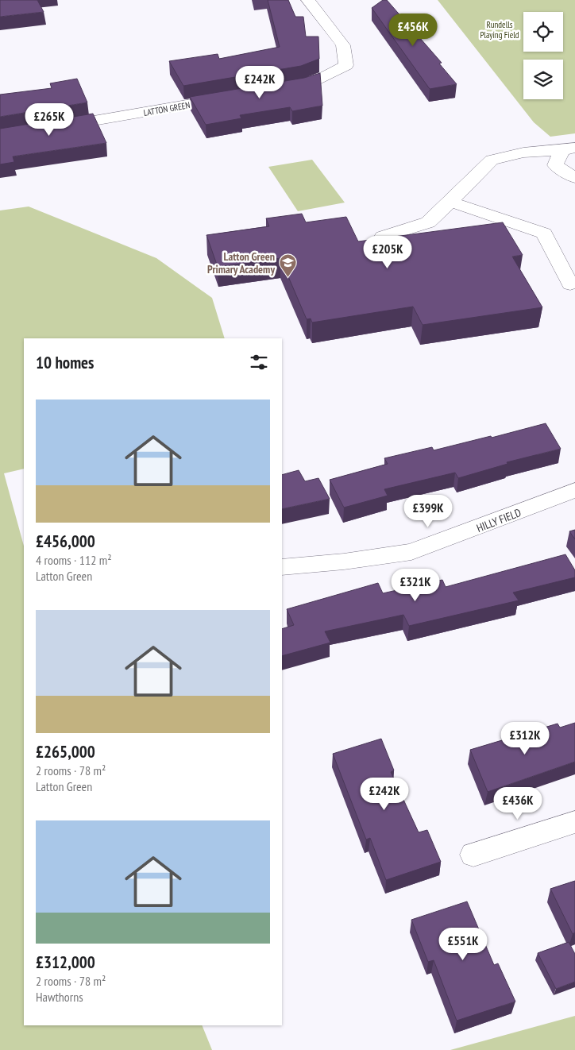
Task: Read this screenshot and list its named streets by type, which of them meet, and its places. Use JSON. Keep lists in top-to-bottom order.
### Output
{
  "streets": {
    "street": ["LATTON GREEN", "HILLY FIELD"]
  },
  "parks": ["Rundells Playing Field"],
  "places": {
    "school or university": ["Latton Green Primary Academy"]
  },
  "page": {
    "price": [
      "£456K",
      "£242K",
      "£265K",
      "£205K",
      "£399K",
      "£321K",
      "£312K",
      "£242K",
      "£436K",
      "£551K"
    ],
    "heading": "10 homes",
    "list": [
      {
        "name": "£456,000",
        "note": "4 rooms · 112 m² · Latton Green"
      },
      {
        "name": "£265,000",
        "note": "2 rooms · 78 m² · Latton Green"
      },
      {
        "name": "£312,000",
        "note": "2 rooms · 78 m² · Hawthorns"
      }
    ]
  }
}
